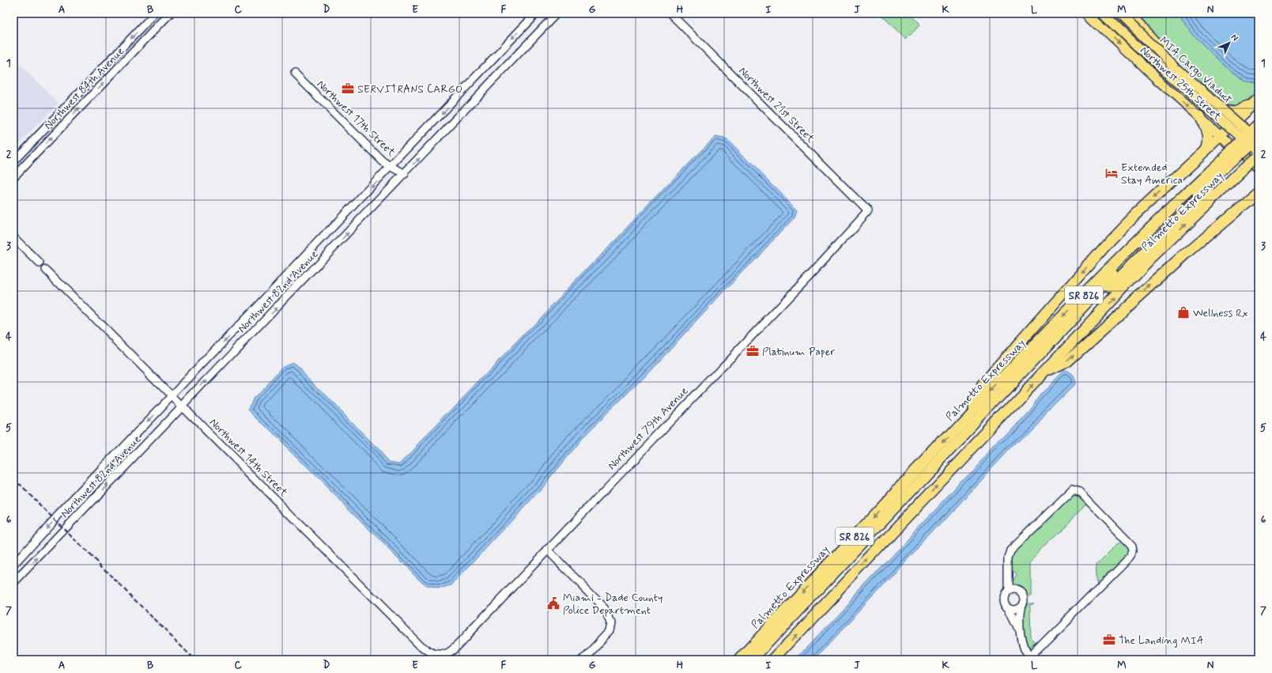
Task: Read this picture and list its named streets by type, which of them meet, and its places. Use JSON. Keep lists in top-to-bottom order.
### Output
{
  "streets": {
    "highway": ["Palmetto Expressway", "SR 826"],
    "main road": ["MIA Cargo Viaduct", "Northwest 25th Street"],
    "street": [
      "Northwest 84th Avenue",
      "Northwest 21st Street",
      "Northwest 17th Street",
      "Northwest 82nd Avenue",
      "Northwest 79th Avenue",
      "Northwest 14th Street"
    ]
  },
  "crossings": [
    ["MIA Cargo Viaduct", "Northwest 25th Street"],
    ["Northwest 21st Street", "Northwest 79th Avenue"],
    ["Northwest 17th Street", "Northwest 82nd Avenue"],
    ["Northwest 82nd Avenue", "Northwest 14th Street"],
    ["Northwest 79th Avenue", "Northwest 14th Street"]
  ],
  "places": {
    "office": ["SERVITRANS CARGO", "Platinum Paper", "The Landing MIA"],
    "hotel": ["Extended Stay America"],
    "shop": ["Wellness Rx"],
    "public building": ["Miami - Dade County Police Department"]
  },
  "north": "top right",
  "grid": {
    "columns": [
      "A",
      "B",
      "C",
      "D",
      "E",
      "F",
      "G",
      "H",
      "I",
      "J",
      "K",
      "L",
      "M",
      "N"
    ],
    "rows": [
      "1",
      "2",
      "3",
      "4",
      "5",
      "6",
      "7"
    ]
  }
}
